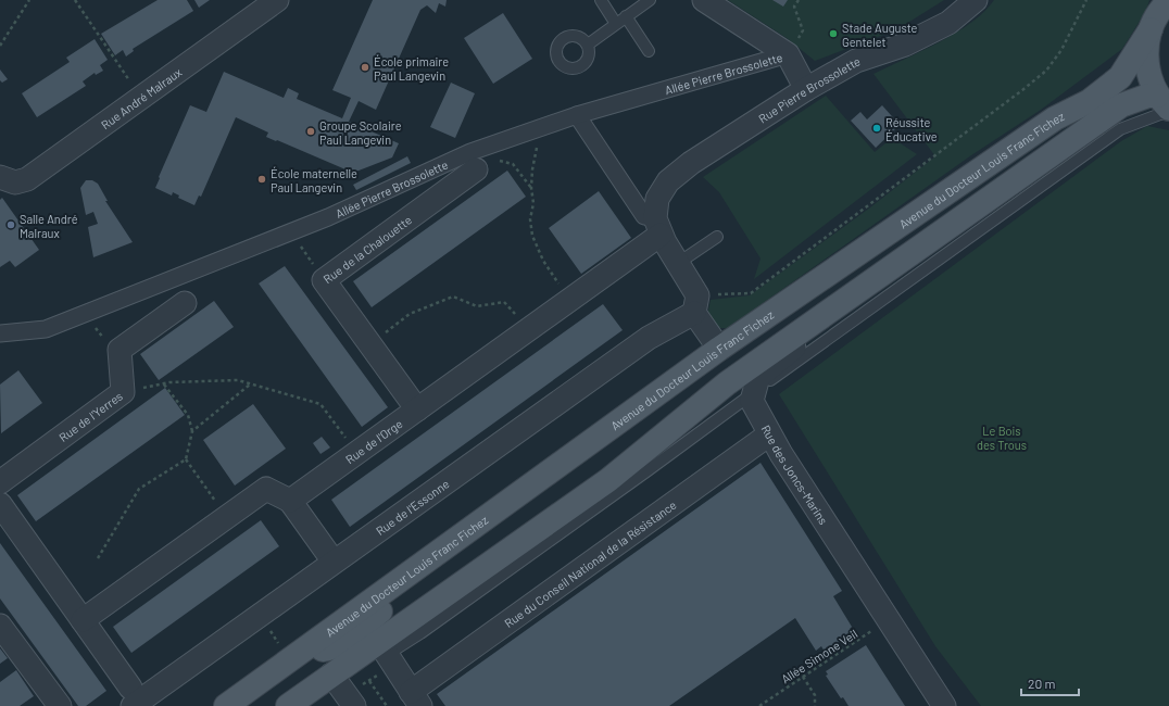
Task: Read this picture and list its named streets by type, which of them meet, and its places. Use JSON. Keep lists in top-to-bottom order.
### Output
{
  "streets": {
    "main road": ["Avenue du Docteur Louis Franc Fichez"],
    "street": [
      "Allée Pierre Brossolette",
      "Rue Pierre Brossolette",
      "Rue André Malraux",
      "Rue de la Chalouette",
      "Rue de l'Yerres",
      "Rue de l'Orge",
      "Rue des Joncs-Marins",
      "Rue de l'Essonne",
      "Rue du Conseil National de la Résistance"
    ],
    "path": ["Allée Simone Veil"]
  },
  "crossings": [
    ["Rue Pierre Brossolette", "Rue de l'Orge"],
    ["Rue de la Chalouette", "Rue de l'Orge"],
    ["Rue des Joncs-Marins", "Rue du Conseil National de la Résistance"],
    ["Rue des Joncs-Marins", "Allée Simone Veil"]
  ],
  "parks": ["Le Bois des Trous"],
  "places": [
    "Stade Auguste Gentelet",
    "École primaire Paul Langevin",
    "Réussite Éducative",
    "Groupe Scolaire Paul Langevin",
    "École maternelle Paul Langevin",
    "Salle André Malraux"
  ],
  "scale_bar": "20 m"
}
